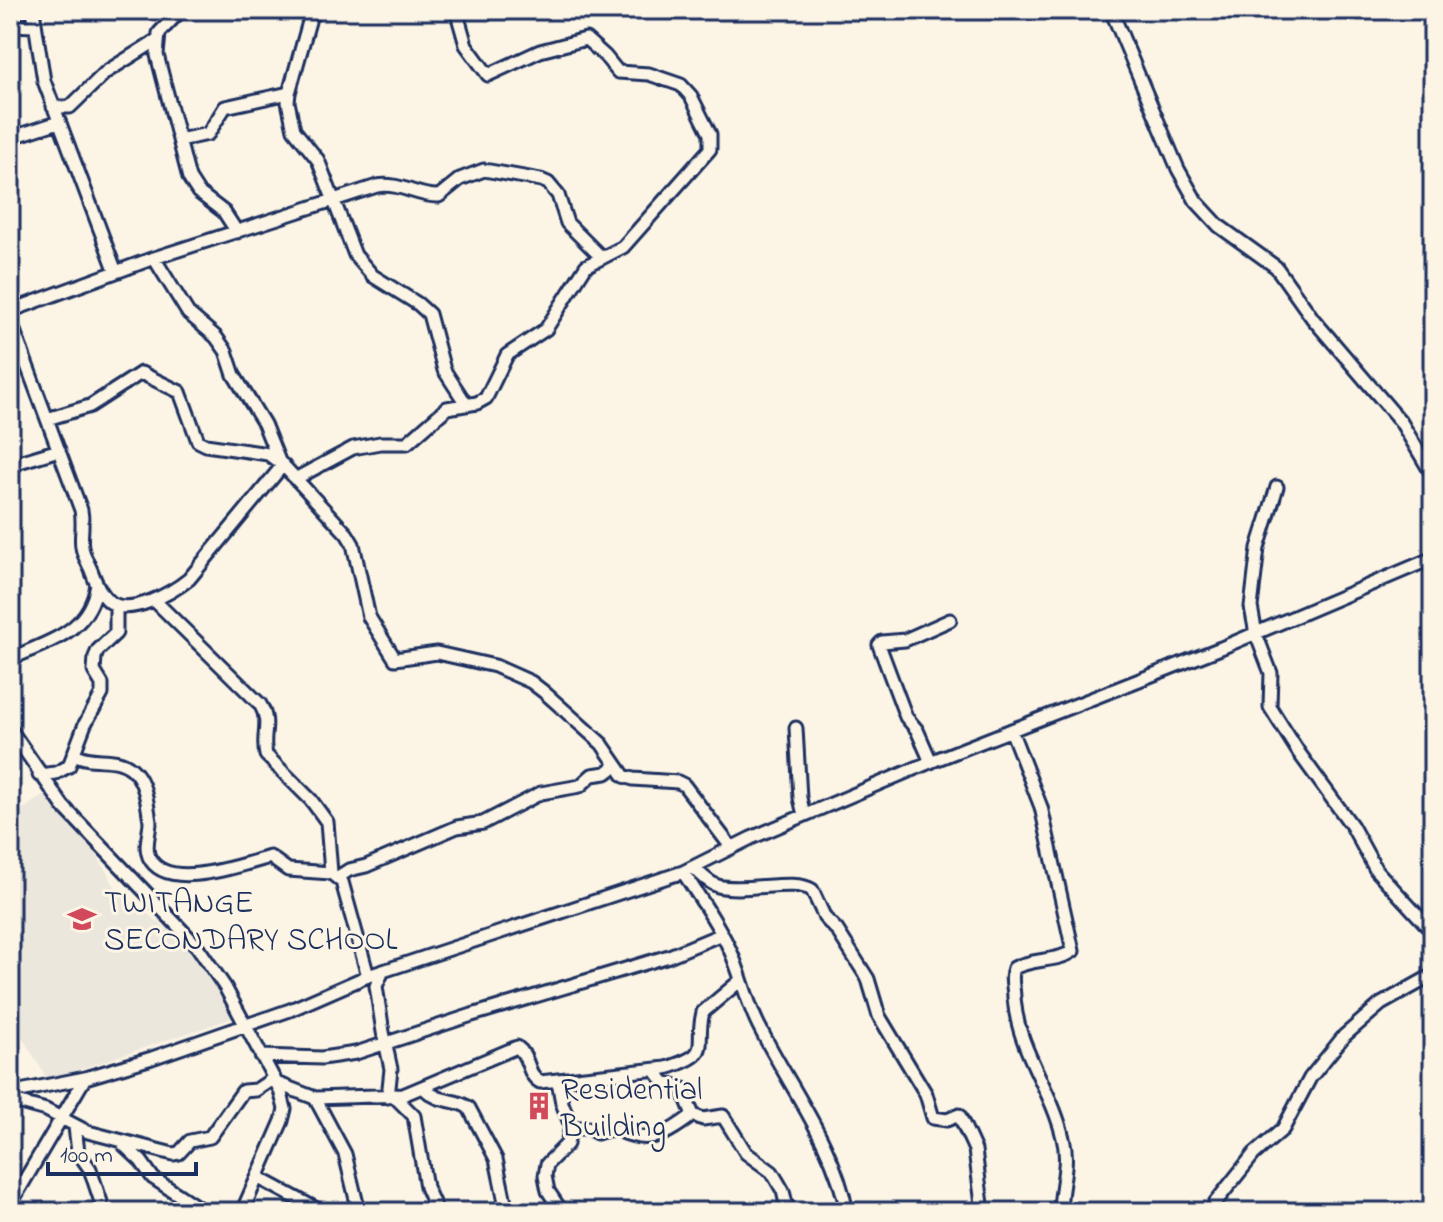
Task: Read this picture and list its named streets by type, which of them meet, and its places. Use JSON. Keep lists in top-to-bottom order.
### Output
{
  "places": {
    "school or university": ["TWITANGE SECONDARY SCHOOL"],
    "building": ["Residential Building"]
  },
  "scale_bar": "100 m"
}
